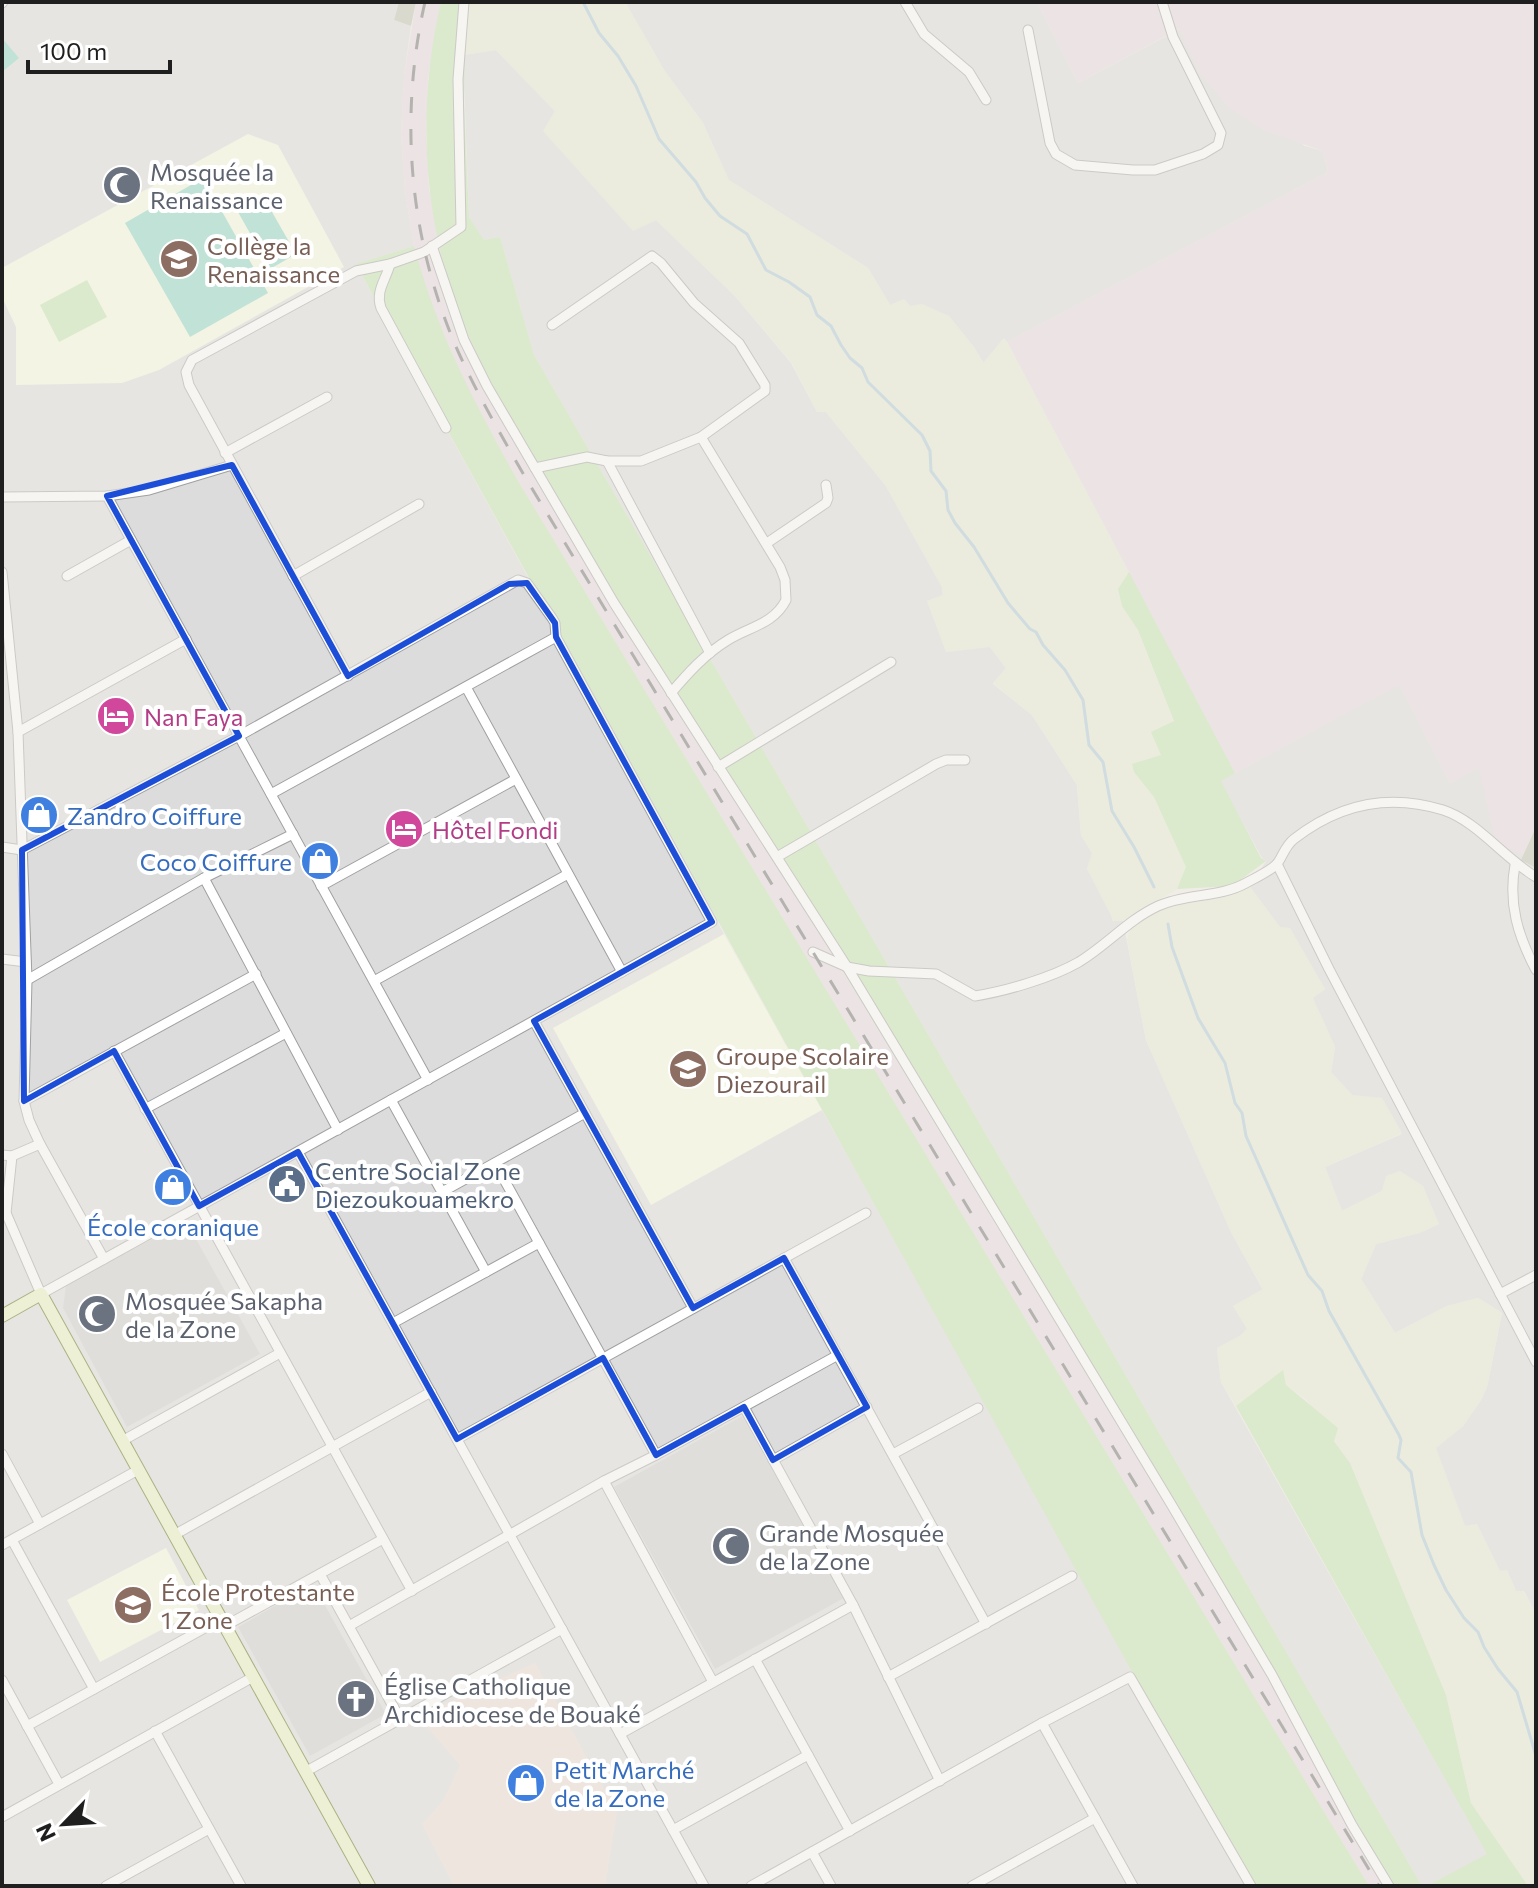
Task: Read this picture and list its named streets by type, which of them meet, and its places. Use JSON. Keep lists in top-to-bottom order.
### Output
{
  "places": {
    "mosque": ["Mosquée la Renaissance", "Mosquée Sakapha de la Zone", "Grande Mosquée de la Zone"],
    "school or university": ["Collège la Renaissance", "Groupe Scolaire Diezourail", "École Protestante 1 Zone"],
    "hotel": ["Nan Faya", "Hôtel Fondi"],
    "shop": [
      "Zandro Coiffure",
      "Coco Coiffure",
      "École coranique",
      "Petit Marché de la Zone"
    ],
    "public building": ["Centre Social Zone Diezoukouamekro"],
    "church": ["Église Catholique Archidiocese de Bouaké"]
  },
  "scale_bar": "100 m",
  "north": "bottom left"
}
